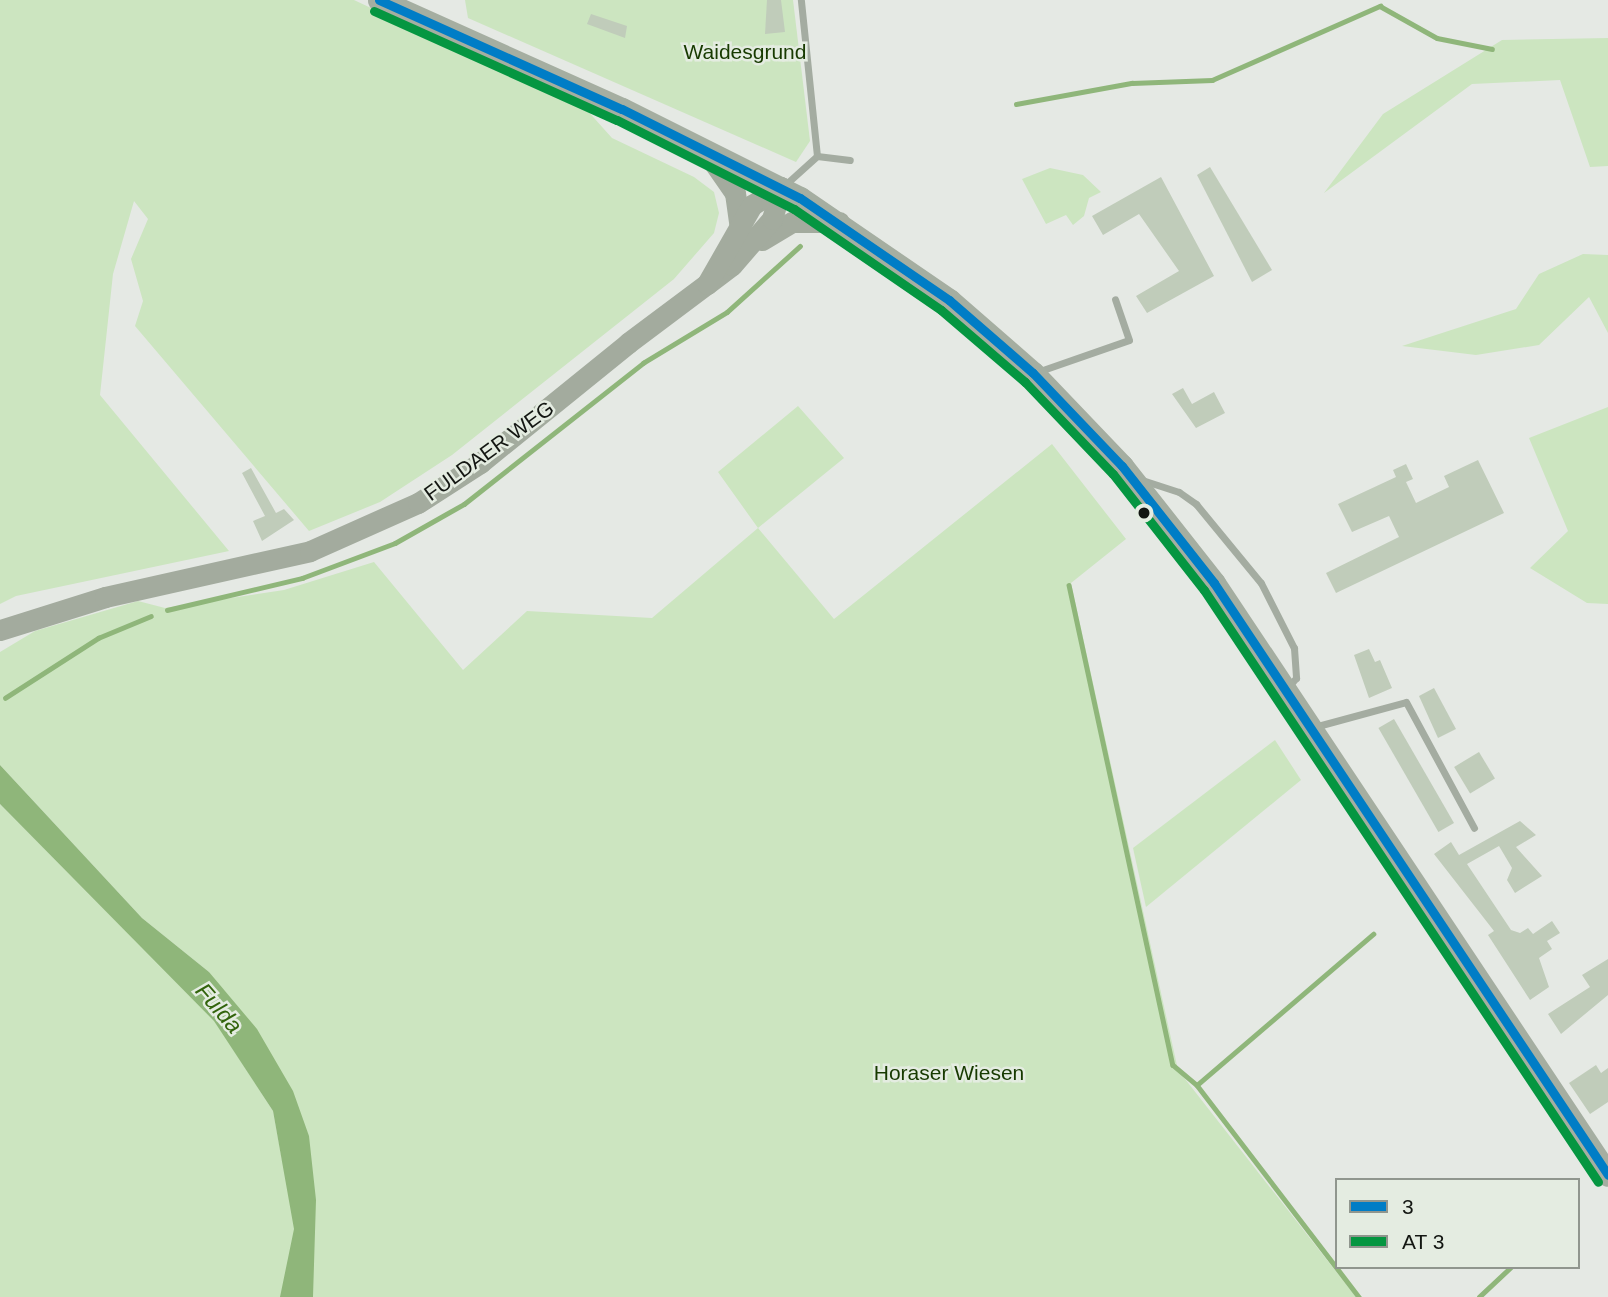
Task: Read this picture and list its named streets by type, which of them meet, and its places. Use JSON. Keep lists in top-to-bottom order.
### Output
{
  "streets": {
    "main road": ["FULDAER WEG"]
  },
  "water": ["Fulda"],
  "parks": ["Waidesgrund", "Horaser Wiesen"],
  "lines": ["transit line 3"],
  "legend": ["3", "AT 3"]
}
